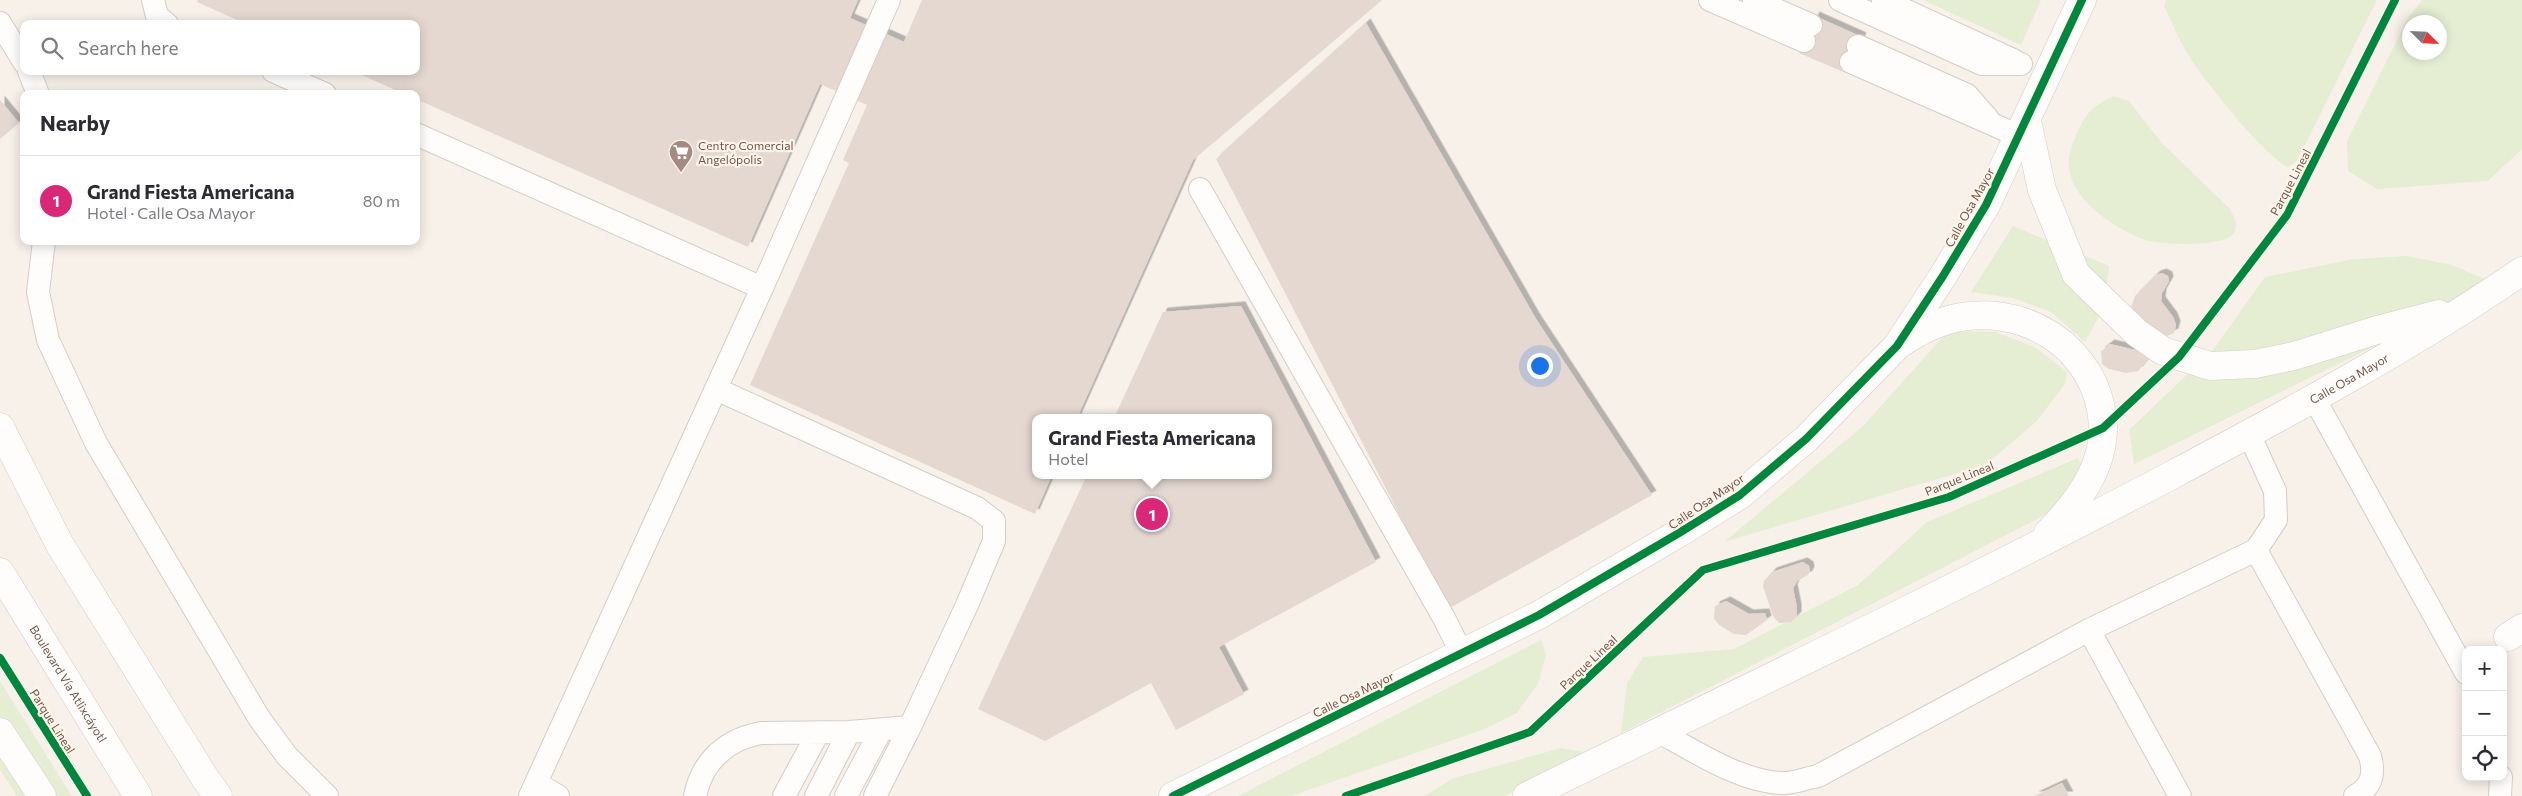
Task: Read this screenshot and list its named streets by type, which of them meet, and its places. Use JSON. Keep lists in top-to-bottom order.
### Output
{
  "streets": {
    "street": ["Calle Osa Mayor", "Boulevard Vía Atlixcáyotl"],
    "cycle path": ["Parque Lineal"]
  },
  "places": {
    "supermarket": ["Centro Comercial Angelópolis"]
  },
  "north": "bottom right",
  "page": {
    "search": "Search here",
    "heading": "Nearby",
    "list": [
      {
        "mark": "1",
        "name": "Grand Fiesta Americana",
        "note": "Hotel · Calle Osa Mayor",
        "value": "80 m"
      }
    ],
    "popup": ["Grand Fiesta Americana", "Hotel"],
    "pins": "1",
    "map_buttons": ["+", "−"]
  }
}
